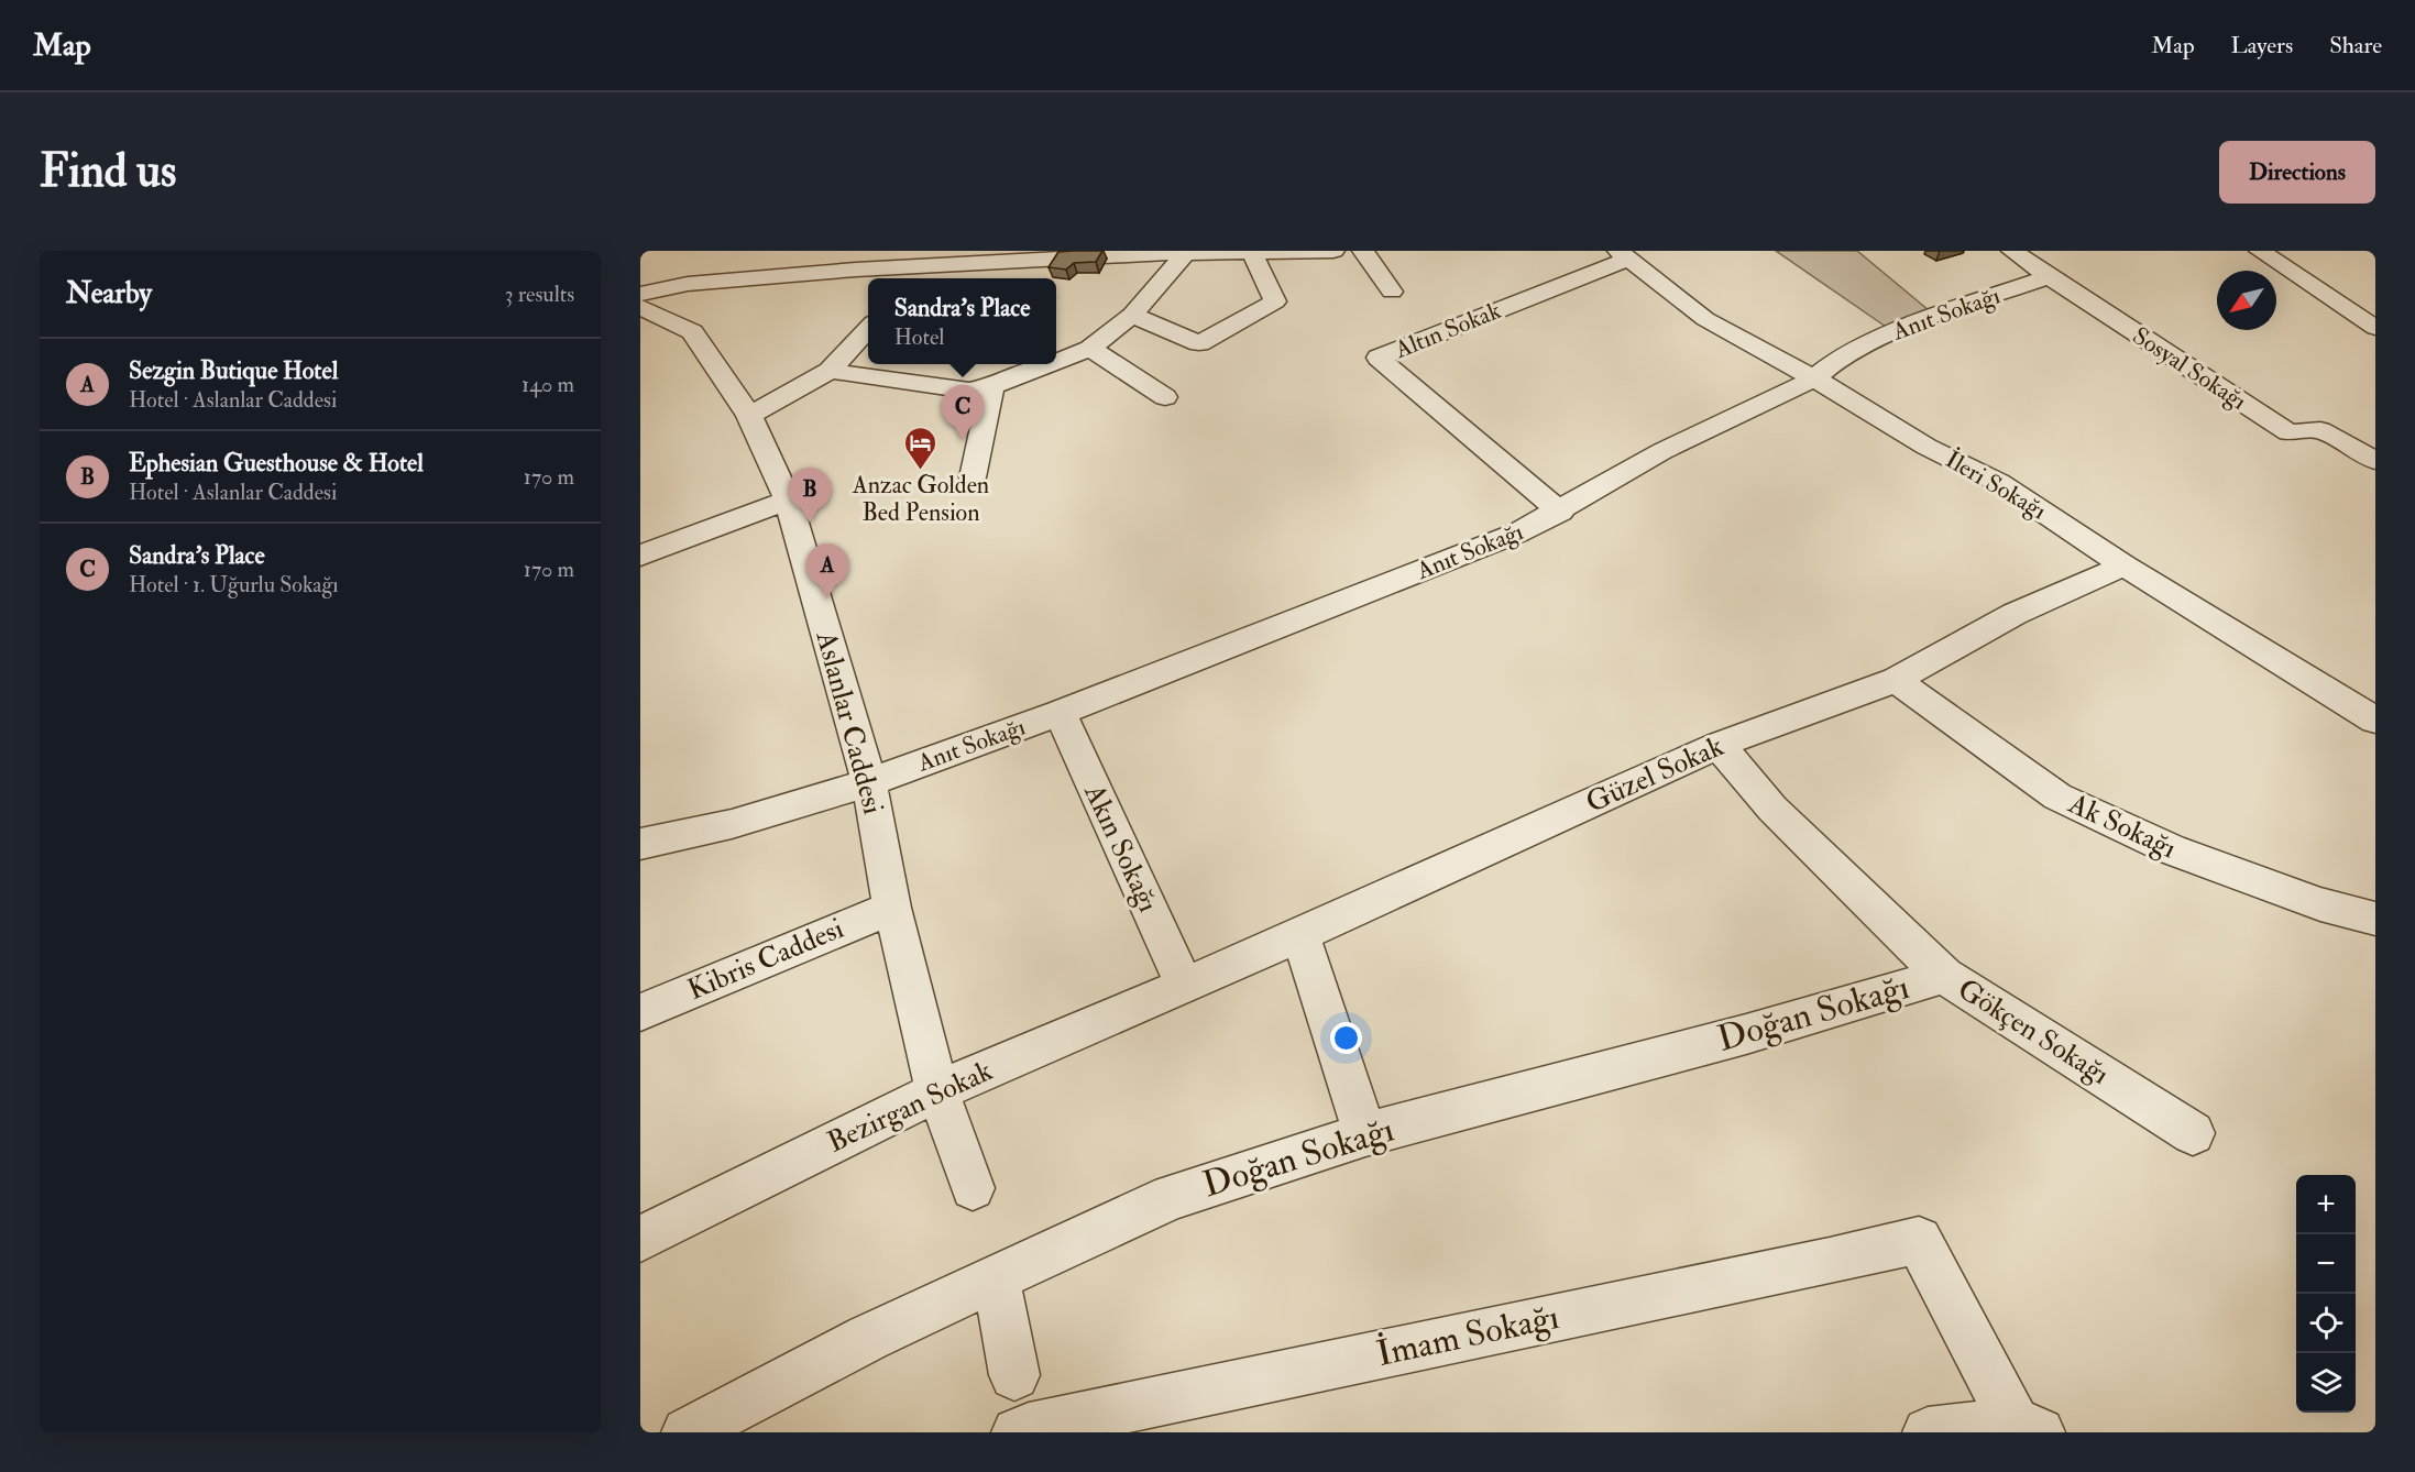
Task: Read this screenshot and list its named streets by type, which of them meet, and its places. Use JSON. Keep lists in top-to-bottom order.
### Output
{
  "streets": {
    "street": [
      "Anıt Sokağı",
      "Altın Sokak",
      "Sosyal Sokağı",
      "İleri Sokağı",
      "Aslanlar Caddesi",
      "Güzel Sokak",
      "Ak Sokağı",
      "Akın Sokağı",
      "Kibris Caddesi",
      "Doğan Sokağı",
      "Gökçen Sokağı",
      "Bezirgan Sokak",
      "İmam Sokağı"
    ]
  },
  "crossings": [
    ["Anıt Sokağı", "Altın Sokak"],
    ["Anıt Sokağı", "Sosyal Sokağı"],
    ["Anıt Sokağı", "İleri Sokağı"],
    ["Anıt Sokağı", "Aslanlar Caddesi"],
    ["Anıt Sokağı", "Akın Sokağı"],
    ["Altın Sokak", "İleri Sokağı"],
    ["İleri Sokağı", "Güzel Sokak"],
    ["Aslanlar Caddesi", "Kibris Caddesi"],
    ["Aslanlar Caddesi", "Bezirgan Sokak"],
    ["Güzel Sokak", "Ak Sokağı"],
    ["Güzel Sokak", "Akın Sokağı"],
    ["Güzel Sokak", "Gökçen Sokağı"],
    ["Güzel Sokak", "Bezirgan Sokak"],
    ["Akın Sokağı", "Bezirgan Sokak"],
    ["Doğan Sokağı", "Gökçen Sokağı"]
  ],
  "places": {
    "hotel": ["Anzac Golden Bed Pension"]
  },
  "north": "bottom left",
  "page": {
    "header": "Map",
    "nav": ["Map", "Layers", "Share"],
    "buttons": "Directions",
    "title": "Find us",
    "heading": ["Nearby", "3 results"],
    "popup": ["Sandra's Place", "Hotel"],
    "list": [
      {
        "mark": "A",
        "name": "Sezgin Butique Hotel",
        "note": "Hotel · Aslanlar Caddesi",
        "value": "140 m"
      },
      {
        "mark": "B",
        "name": "Ephesian Guesthouse & Hotel",
        "note": "Hotel · Aslanlar Caddesi",
        "value": "170 m"
      },
      {
        "mark": "C",
        "name": "Sandra's Place",
        "note": "Hotel · 1. Uğurlu Sokağı",
        "value": "170 m"
      }
    ],
    "pins": ["C", "B", "A"],
    "map_buttons": ["+", "−"]
  }
}
